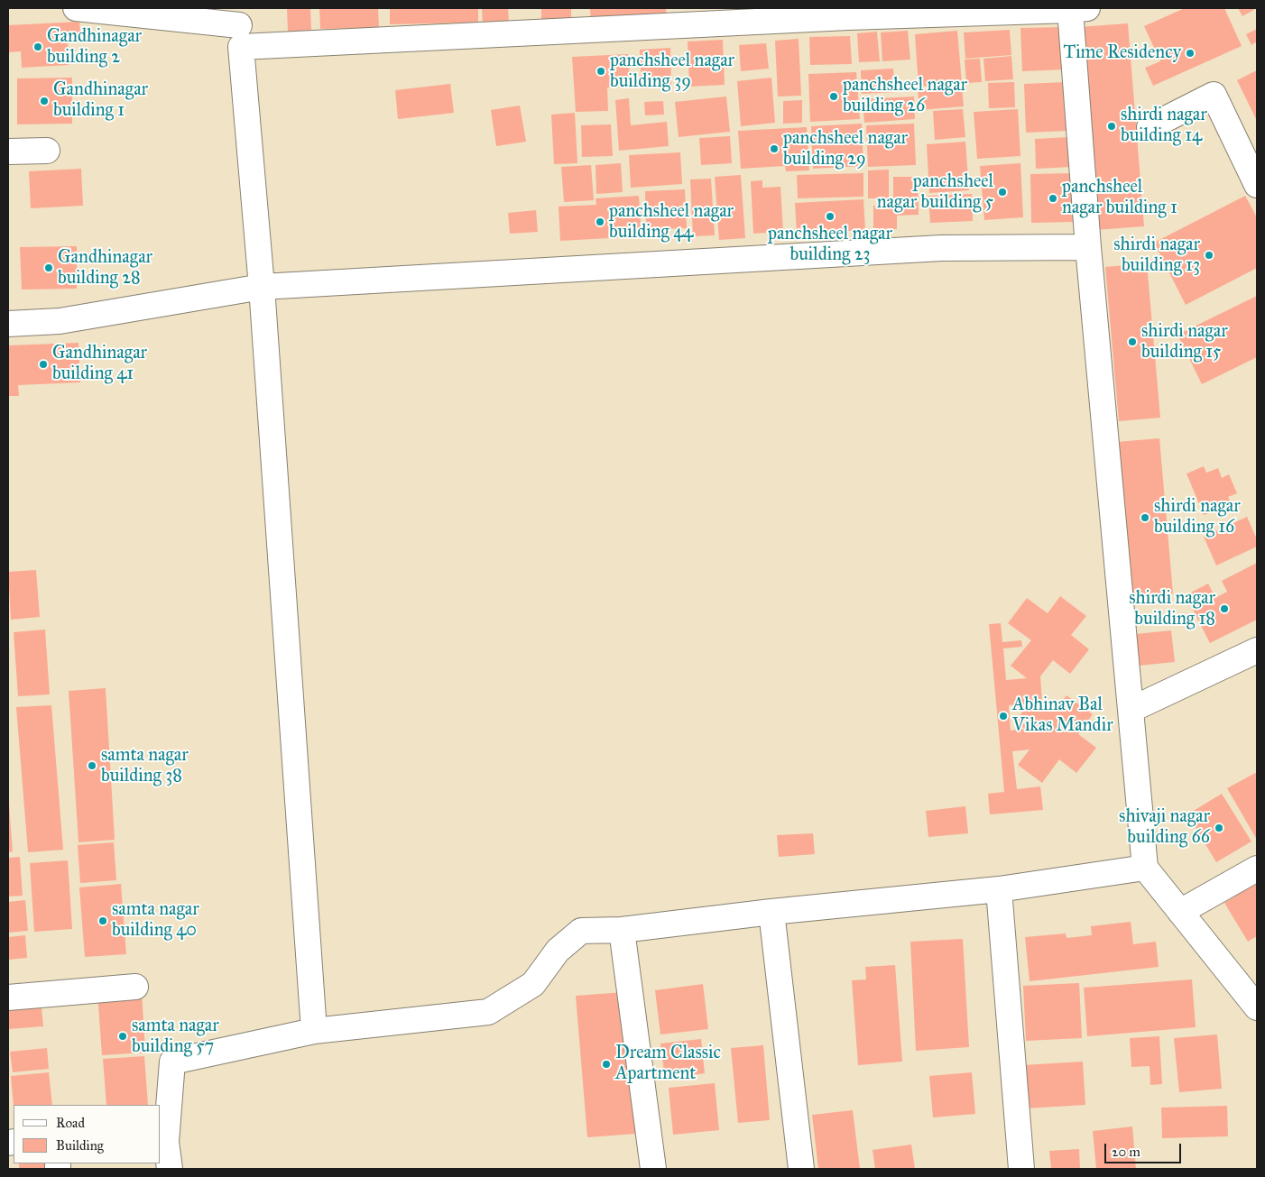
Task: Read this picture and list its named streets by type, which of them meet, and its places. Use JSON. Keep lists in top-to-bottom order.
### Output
{
  "places": [
    "Gandhinagar building 2",
    "Time Residency",
    "panchsheel nagar building 39",
    "panchsheel nagar building 26",
    "Gandhinagar building 1",
    "shirdi nagar building 14",
    "panchsheel nagar building 29",
    "panchsheel nagar building 5",
    "panchsheel nagar building 1",
    "panchsheel nagar building 23",
    "panchsheel nagar building 44",
    "shirdi nagar building 13",
    "Gandhinagar building 28",
    "shirdi nagar building 15",
    "Gandhinagar building 41",
    "shirdi nagar building 16",
    "shirdi nagar building 18",
    "Abhinav Bal Vikas Mandir",
    "samta nagar building 38",
    "shivaji nagar building 66",
    "samta nagar building 40",
    "samta nagar building 57",
    "Dream Classic Apartment"
  ],
  "legend": ["Road", "Building"],
  "scale_bar": "20 m"
}
